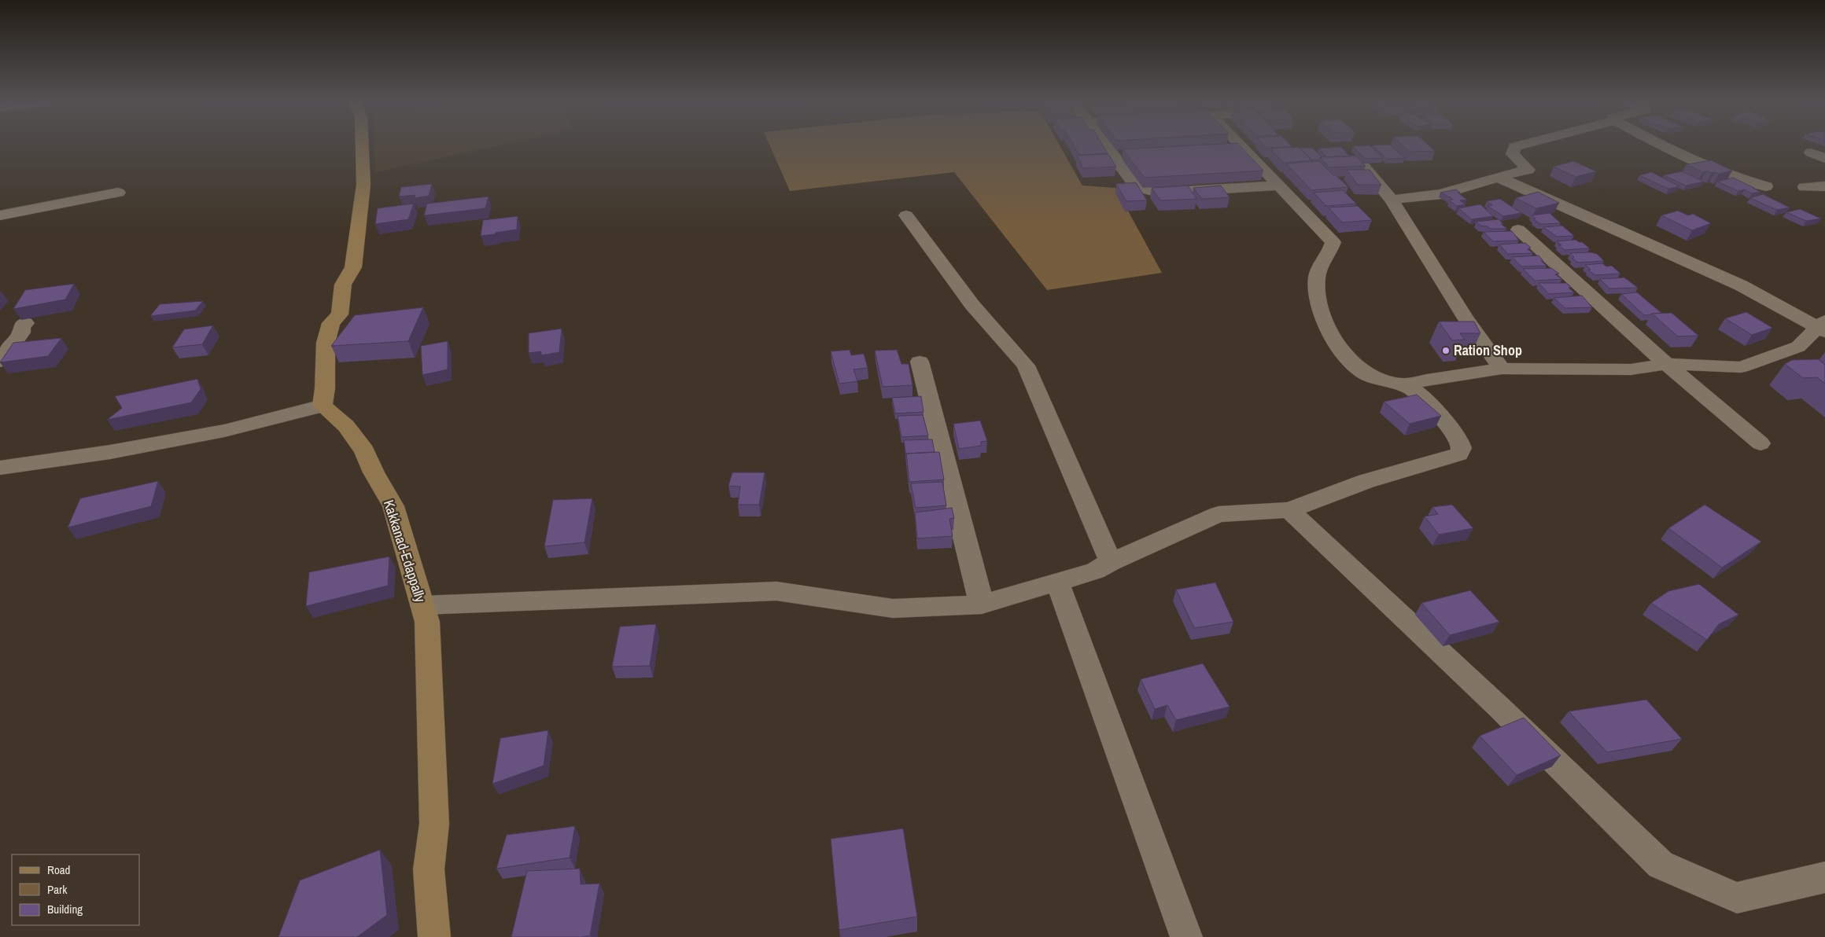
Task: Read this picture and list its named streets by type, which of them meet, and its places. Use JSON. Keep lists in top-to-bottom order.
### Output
{
  "streets": {
    "street": ["Kakkanad-Edappally"]
  },
  "places": ["Ration Shop"],
  "legend": ["Road", "Park", "Building"]
}
